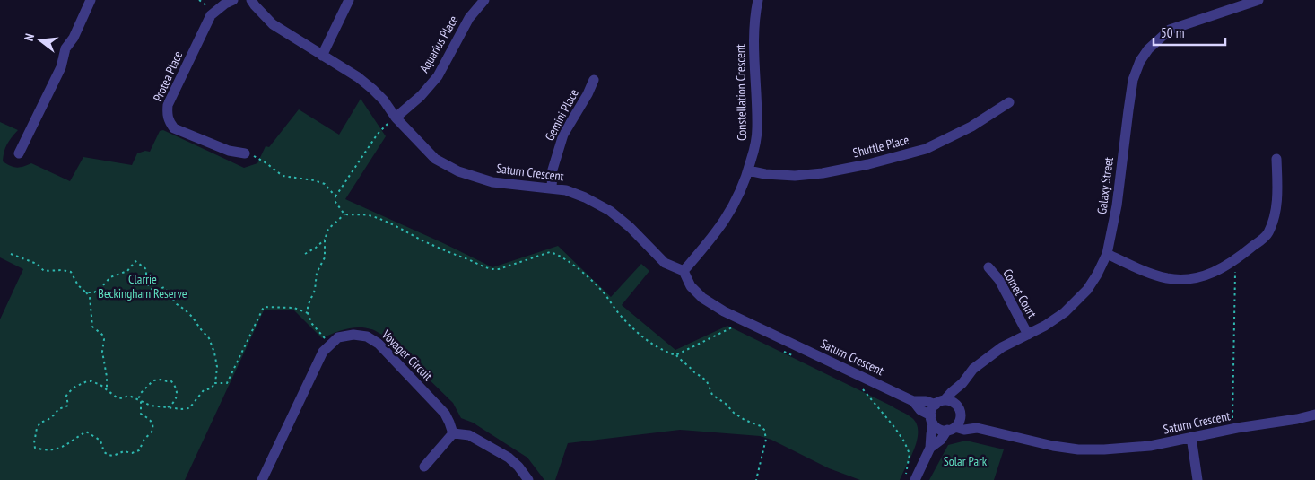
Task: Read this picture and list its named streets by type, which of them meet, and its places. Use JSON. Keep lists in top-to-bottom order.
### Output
{
  "streets": {
    "street": [
      "Aquarius Place",
      "Protea Place",
      "Constellation Crescent",
      "Gemini Place",
      "Shuttle Place",
      "Saturn Crescent",
      "Galaxy Street",
      "Comet Court",
      "Voyager Circuit"
    ]
  },
  "crossings": [
    ["Aquarius Place", "Saturn Crescent"],
    ["Constellation Crescent", "Shuttle Place"],
    ["Constellation Crescent", "Saturn Crescent"],
    ["Gemini Place", "Saturn Crescent"],
    ["Saturn Crescent", "Galaxy Street"],
    ["Galaxy Street", "Comet Court"]
  ],
  "parks": ["Clarrie Beckingham Reserve", "Solar Park"],
  "scale_bar": "50 m",
  "north": "left"
}
